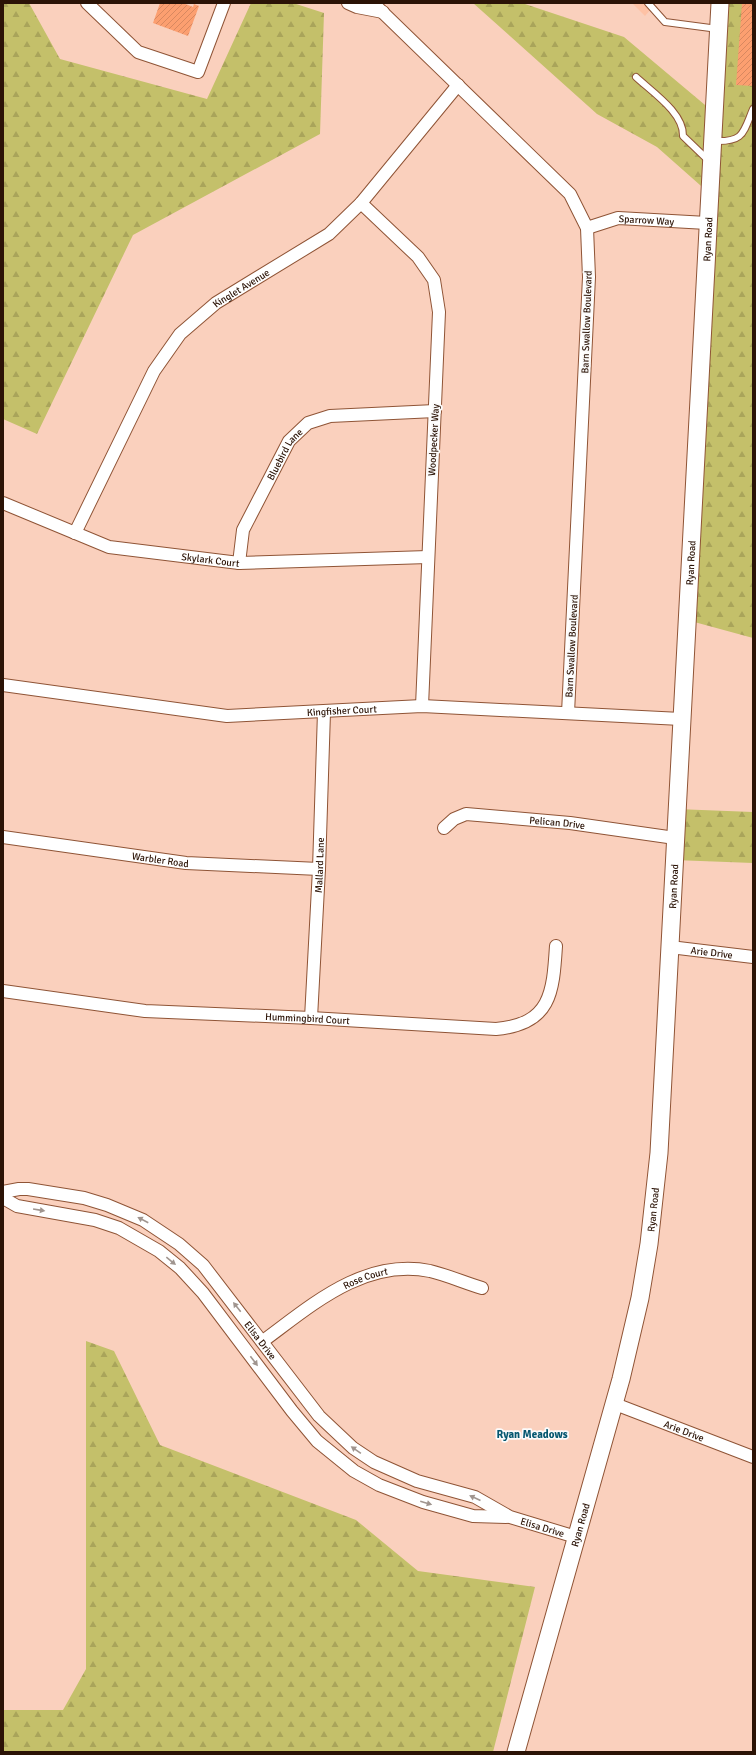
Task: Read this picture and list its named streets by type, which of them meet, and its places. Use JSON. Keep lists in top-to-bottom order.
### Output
{
  "streets": {
    "street": [
      "Sparrow Way",
      "Ryan Road",
      "Kinglet Avenue",
      "Barn Swallow Boulevard",
      "Woodpecker Way",
      "Bluebird Lane",
      "Skylark Court",
      "Kingfisher Court",
      "Pelican Drive",
      "Warbler Road",
      "Mallard Lane",
      "Arie Drive",
      "Hummingbird Court",
      "Rose Court",
      "Elisa Drive"
    ]
  },
  "crossings": [
    ["Sparrow Way", "Ryan Road"],
    ["Sparrow Way", "Barn Swallow Boulevard"],
    ["Ryan Road", "Kingfisher Court"],
    ["Ryan Road", "Pelican Drive"],
    ["Ryan Road", "Arie Drive"],
    ["Ryan Road", "Elisa Drive"],
    ["Kinglet Avenue", "Barn Swallow Boulevard"],
    ["Kinglet Avenue", "Woodpecker Way"],
    ["Kinglet Avenue", "Skylark Court"],
    ["Barn Swallow Boulevard", "Kingfisher Court"],
    ["Woodpecker Way", "Bluebird Lane"],
    ["Woodpecker Way", "Skylark Court"],
    ["Woodpecker Way", "Kingfisher Court"],
    ["Bluebird Lane", "Skylark Court"],
    ["Kingfisher Court", "Mallard Lane"],
    ["Warbler Road", "Mallard Lane"],
    ["Mallard Lane", "Hummingbird Court"],
    ["Rose Court", "Elisa Drive"]
  ],
  "districts": ["Ryan Meadows"]
}
